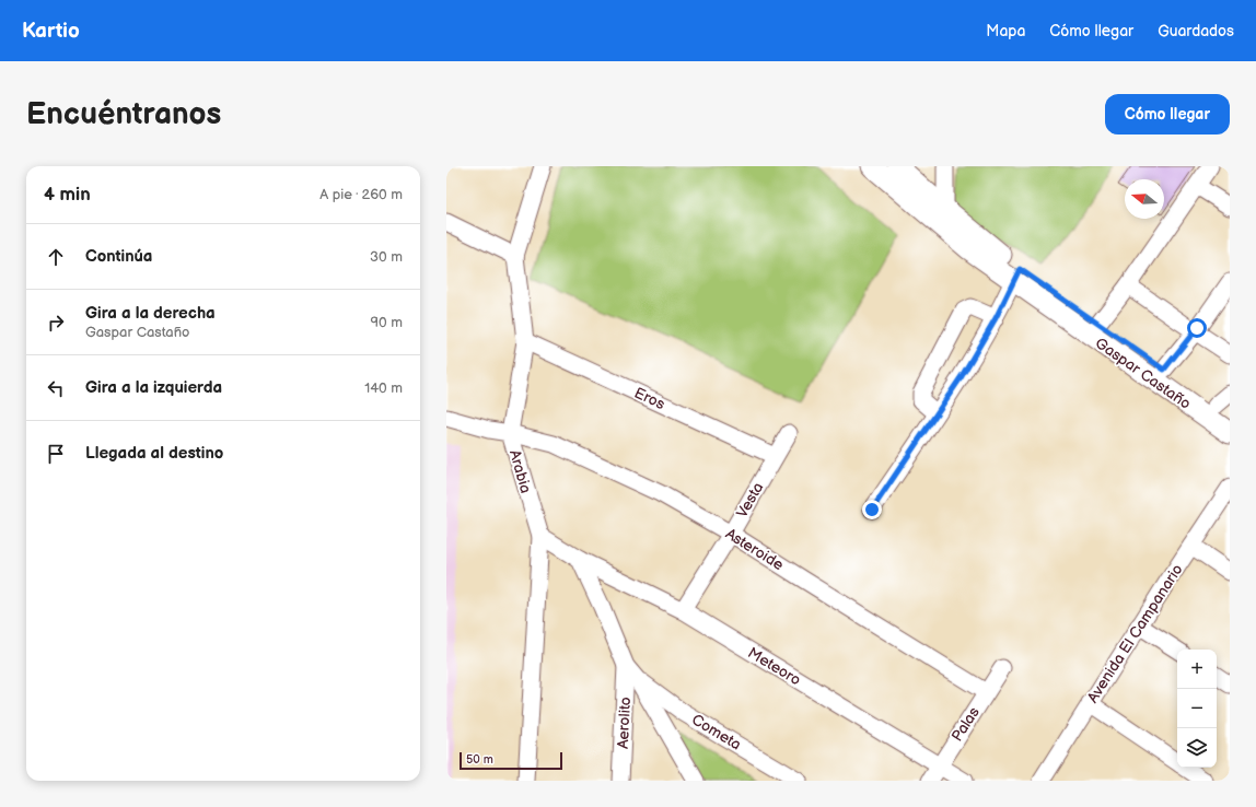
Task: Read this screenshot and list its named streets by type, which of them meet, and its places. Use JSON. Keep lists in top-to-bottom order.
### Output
{
  "streets": {
    "main road": ["Gaspar Castaño"],
    "street": [
      "Eros",
      "Arabia",
      "Vesta",
      "Asteroide",
      "Avenida El Campanario",
      "Meteoro",
      "Aerolito",
      "Palas",
      "Cometa"
    ]
  },
  "crossings": [
    ["Eros", "Arabia"],
    ["Eros", "Vesta"],
    ["Arabia", "Asteroide"],
    ["Arabia", "Meteoro"],
    ["Vesta", "Asteroide"],
    ["Vesta", "Meteoro"],
    ["Asteroide", "Palas"],
    ["Meteoro", "Palas"]
  ],
  "scale_bar": "50 m",
  "north": "left",
  "page": {
    "header": "Kartio",
    "nav": ["Mapa", "Cómo llegar", "Guardados"],
    "buttons": "Cómo llegar",
    "title": "Encuéntranos",
    "heading": ["4 min", "A pie · 260 m"],
    "list": [
      ["Continúa", "30 m"],
      ["Gira a la derecha", "Gaspar Castaño", "90 m"],
      ["Gira a la izquierda", "140 m"],
      "Llegada al destino"
    ],
    "map_buttons": ["+", "−"],
    "scale": "50 m"
  }
}
